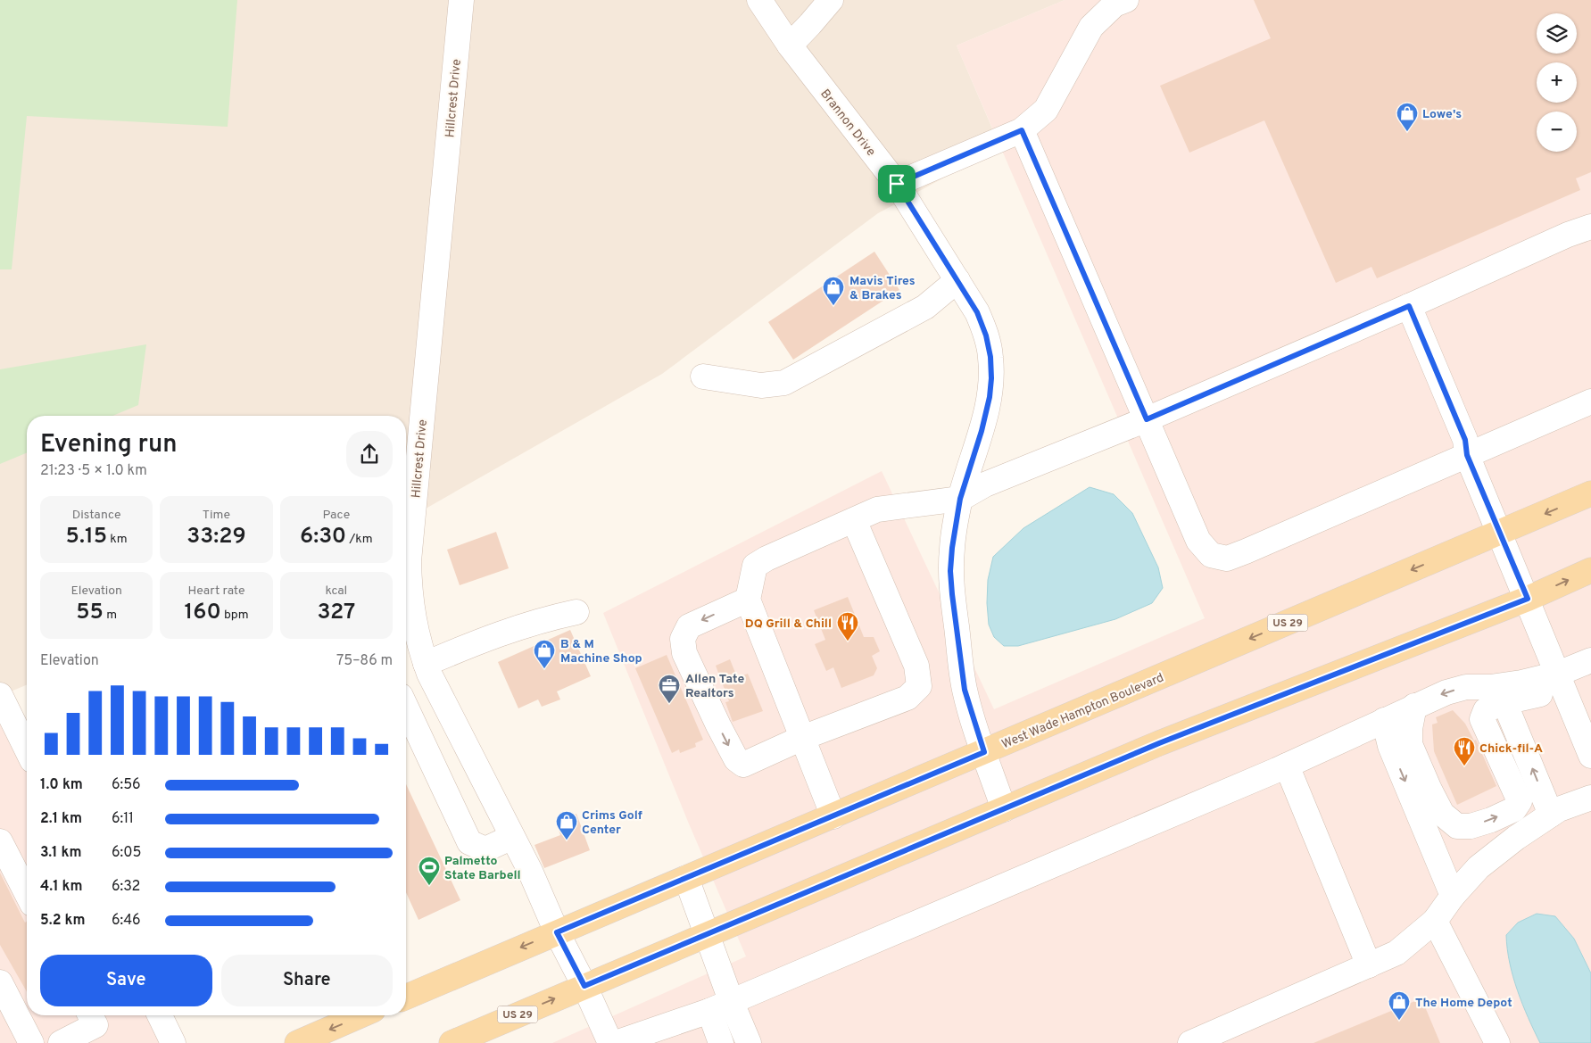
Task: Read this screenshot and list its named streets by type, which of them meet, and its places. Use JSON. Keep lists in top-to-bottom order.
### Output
{
  "streets": {
    "main road": ["US 29", "West Wade Hampton Boulevard"],
    "street": ["Hillcrest Drive", "Brannon Drive"]
  },
  "crossings": [
    ["Hillcrest Drive", "US 29"],
    ["Hillcrest Drive", "West Wade Hampton Boulevard"],
    ["Brannon Drive", "US 29"],
    ["Brannon Drive", "West Wade Hampton Boulevard"]
  ],
  "places": {
    "shop": [
      "Lowe's",
      "Mavis Tires & Brakes",
      "B & M Machine Shop",
      "Crims Golf Center",
      "The Home Depot"
    ],
    "restaurant": ["DQ Grill & Chill", "Chick-fil-A"],
    "office": ["Allen Tate Realtors"],
    "sports": ["Palmetto State Barbell"]
  },
  "page": {
    "map_buttons": ["+", "−"],
    "heading": ["Evening run", "21:23 · 5 × 1.0 km"],
    "stats": [
      ["Distance", "5.15 km"],
      ["Time", "33:29"],
      ["Pace", "6:30 /km"],
      ["Elevation", "55 m"],
      ["Heart rate", "160 bpm"],
      ["kcal", "327"]
    ],
    "chart": ["Elevation", "75–86 m"],
    "list": [
      {
        "name": "1.0 km",
        "note": "6:56"
      },
      {
        "name": "2.1 km",
        "note": "6:11"
      },
      {
        "name": "3.1 km",
        "note": "6:05"
      },
      {
        "name": "4.1 km",
        "note": "6:32"
      },
      {
        "name": "5.2 km",
        "note": "6:46"
      }
    ],
    "buttons": ["Save", "Share"]
  }
}
